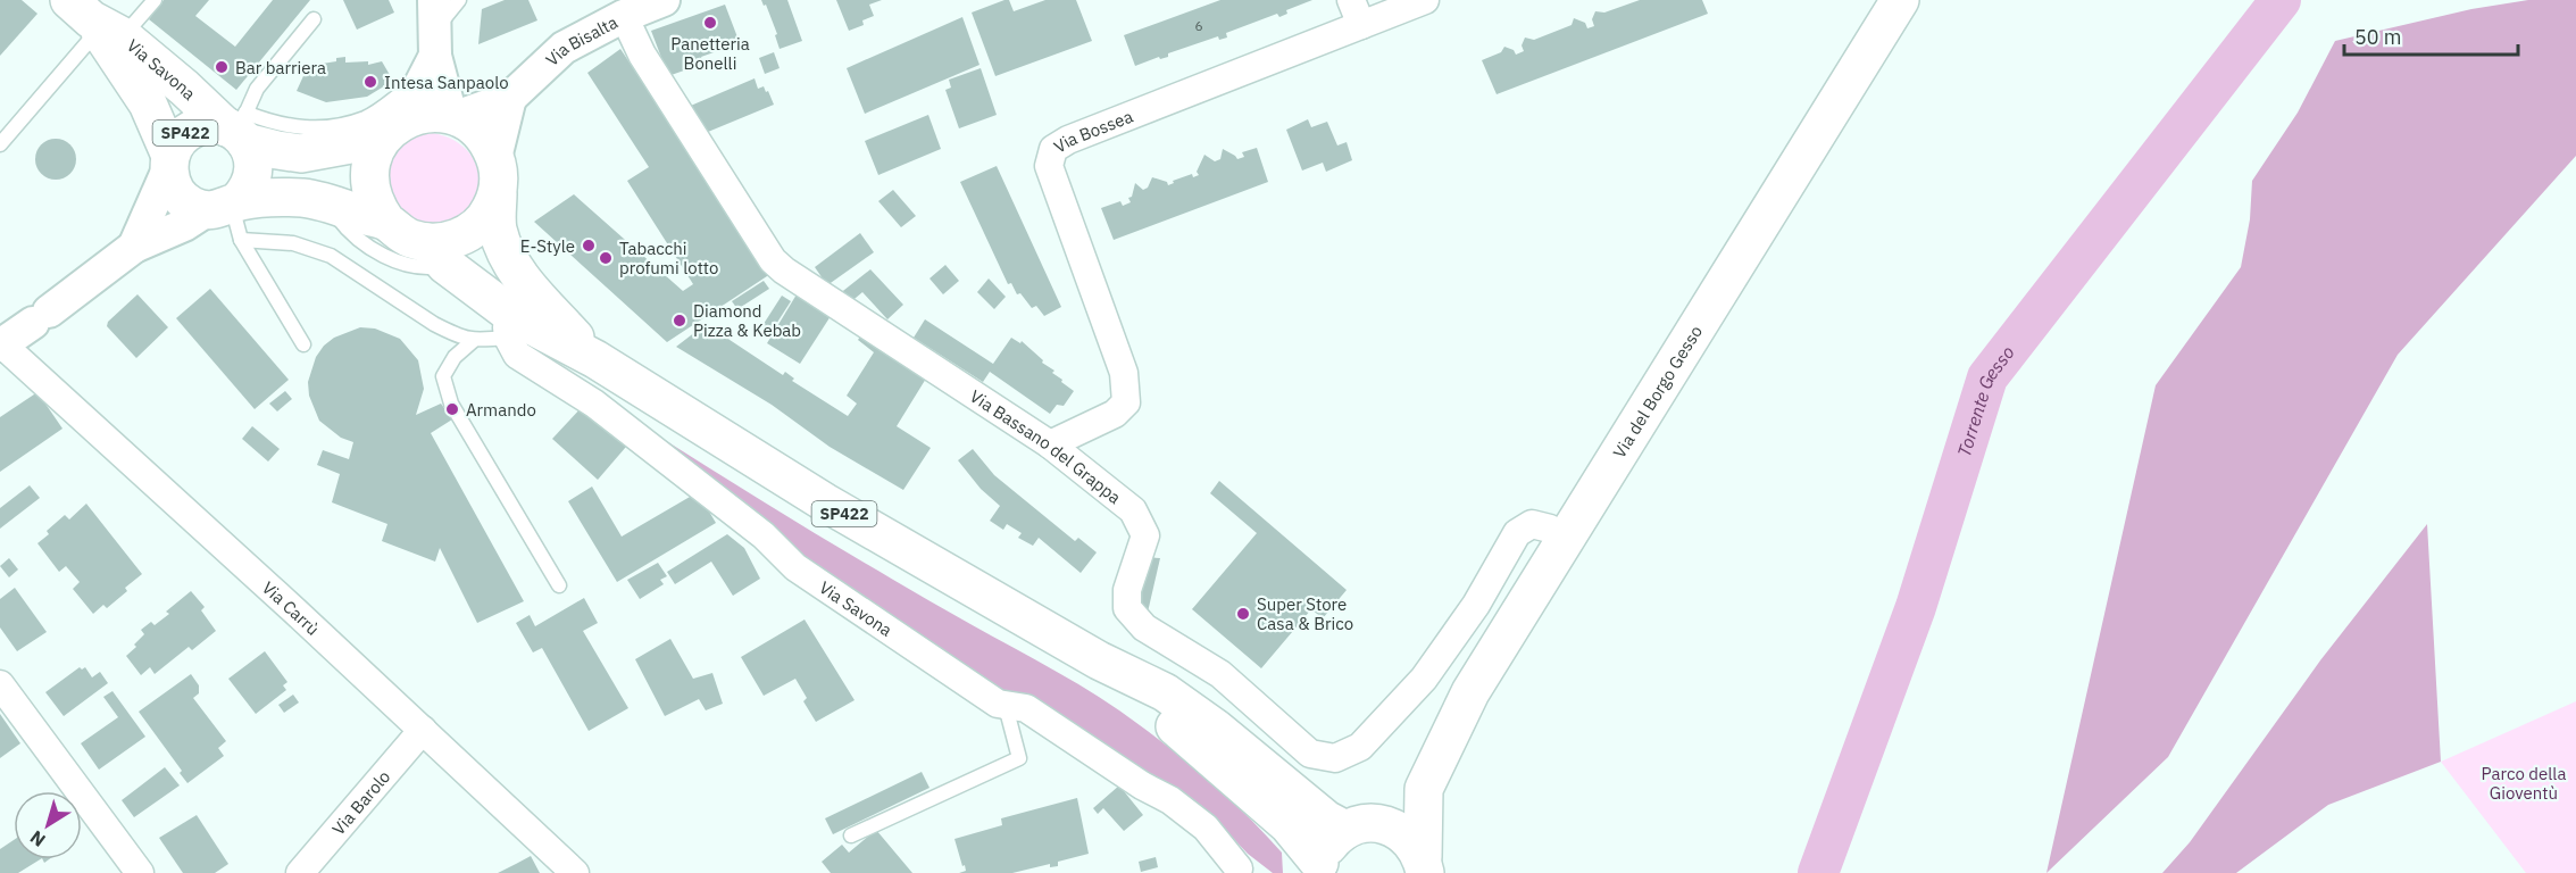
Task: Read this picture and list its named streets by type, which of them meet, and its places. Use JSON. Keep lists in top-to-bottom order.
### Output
{
  "streets": {
    "main road": ["Via Savona", "SP422", "Via del Borgo Gesso"],
    "street": [
      "Via Bisalta",
      "Via Bossea",
      "Via Bassano del Grappa",
      "Via Carrù",
      "Via Barolo"
    ]
  },
  "crossings": [
    ["Via Bisalta", "Via Savona"],
    ["Via Bisalta", "SP422"],
    ["Via Bisalta", "Via Bassano del Grappa"],
    ["Via Savona", "SP422"],
    ["Via Savona", "Via del Borgo Gesso"],
    ["Via Bossea", "Via Bassano del Grappa"],
    ["Via del Borgo Gesso", "Via Bassano del Grappa"],
    ["Via Carrù", "Via Barolo"]
  ],
  "water": ["Torrente Gesso"],
  "parks": ["Parco della Gioventù"],
  "places": [
    "Panetteria Bonelli",
    "Bar barriera",
    "Intesa Sanpaolo",
    "E-Style",
    "Tabacchi profumi lotto",
    "Diamond Pizza & Kebab",
    "Armando",
    "Super Store Casa & Brico"
  ],
  "house_numbers": ["6"],
  "scale_bar": "50 m",
  "north": "bottom left"
}
